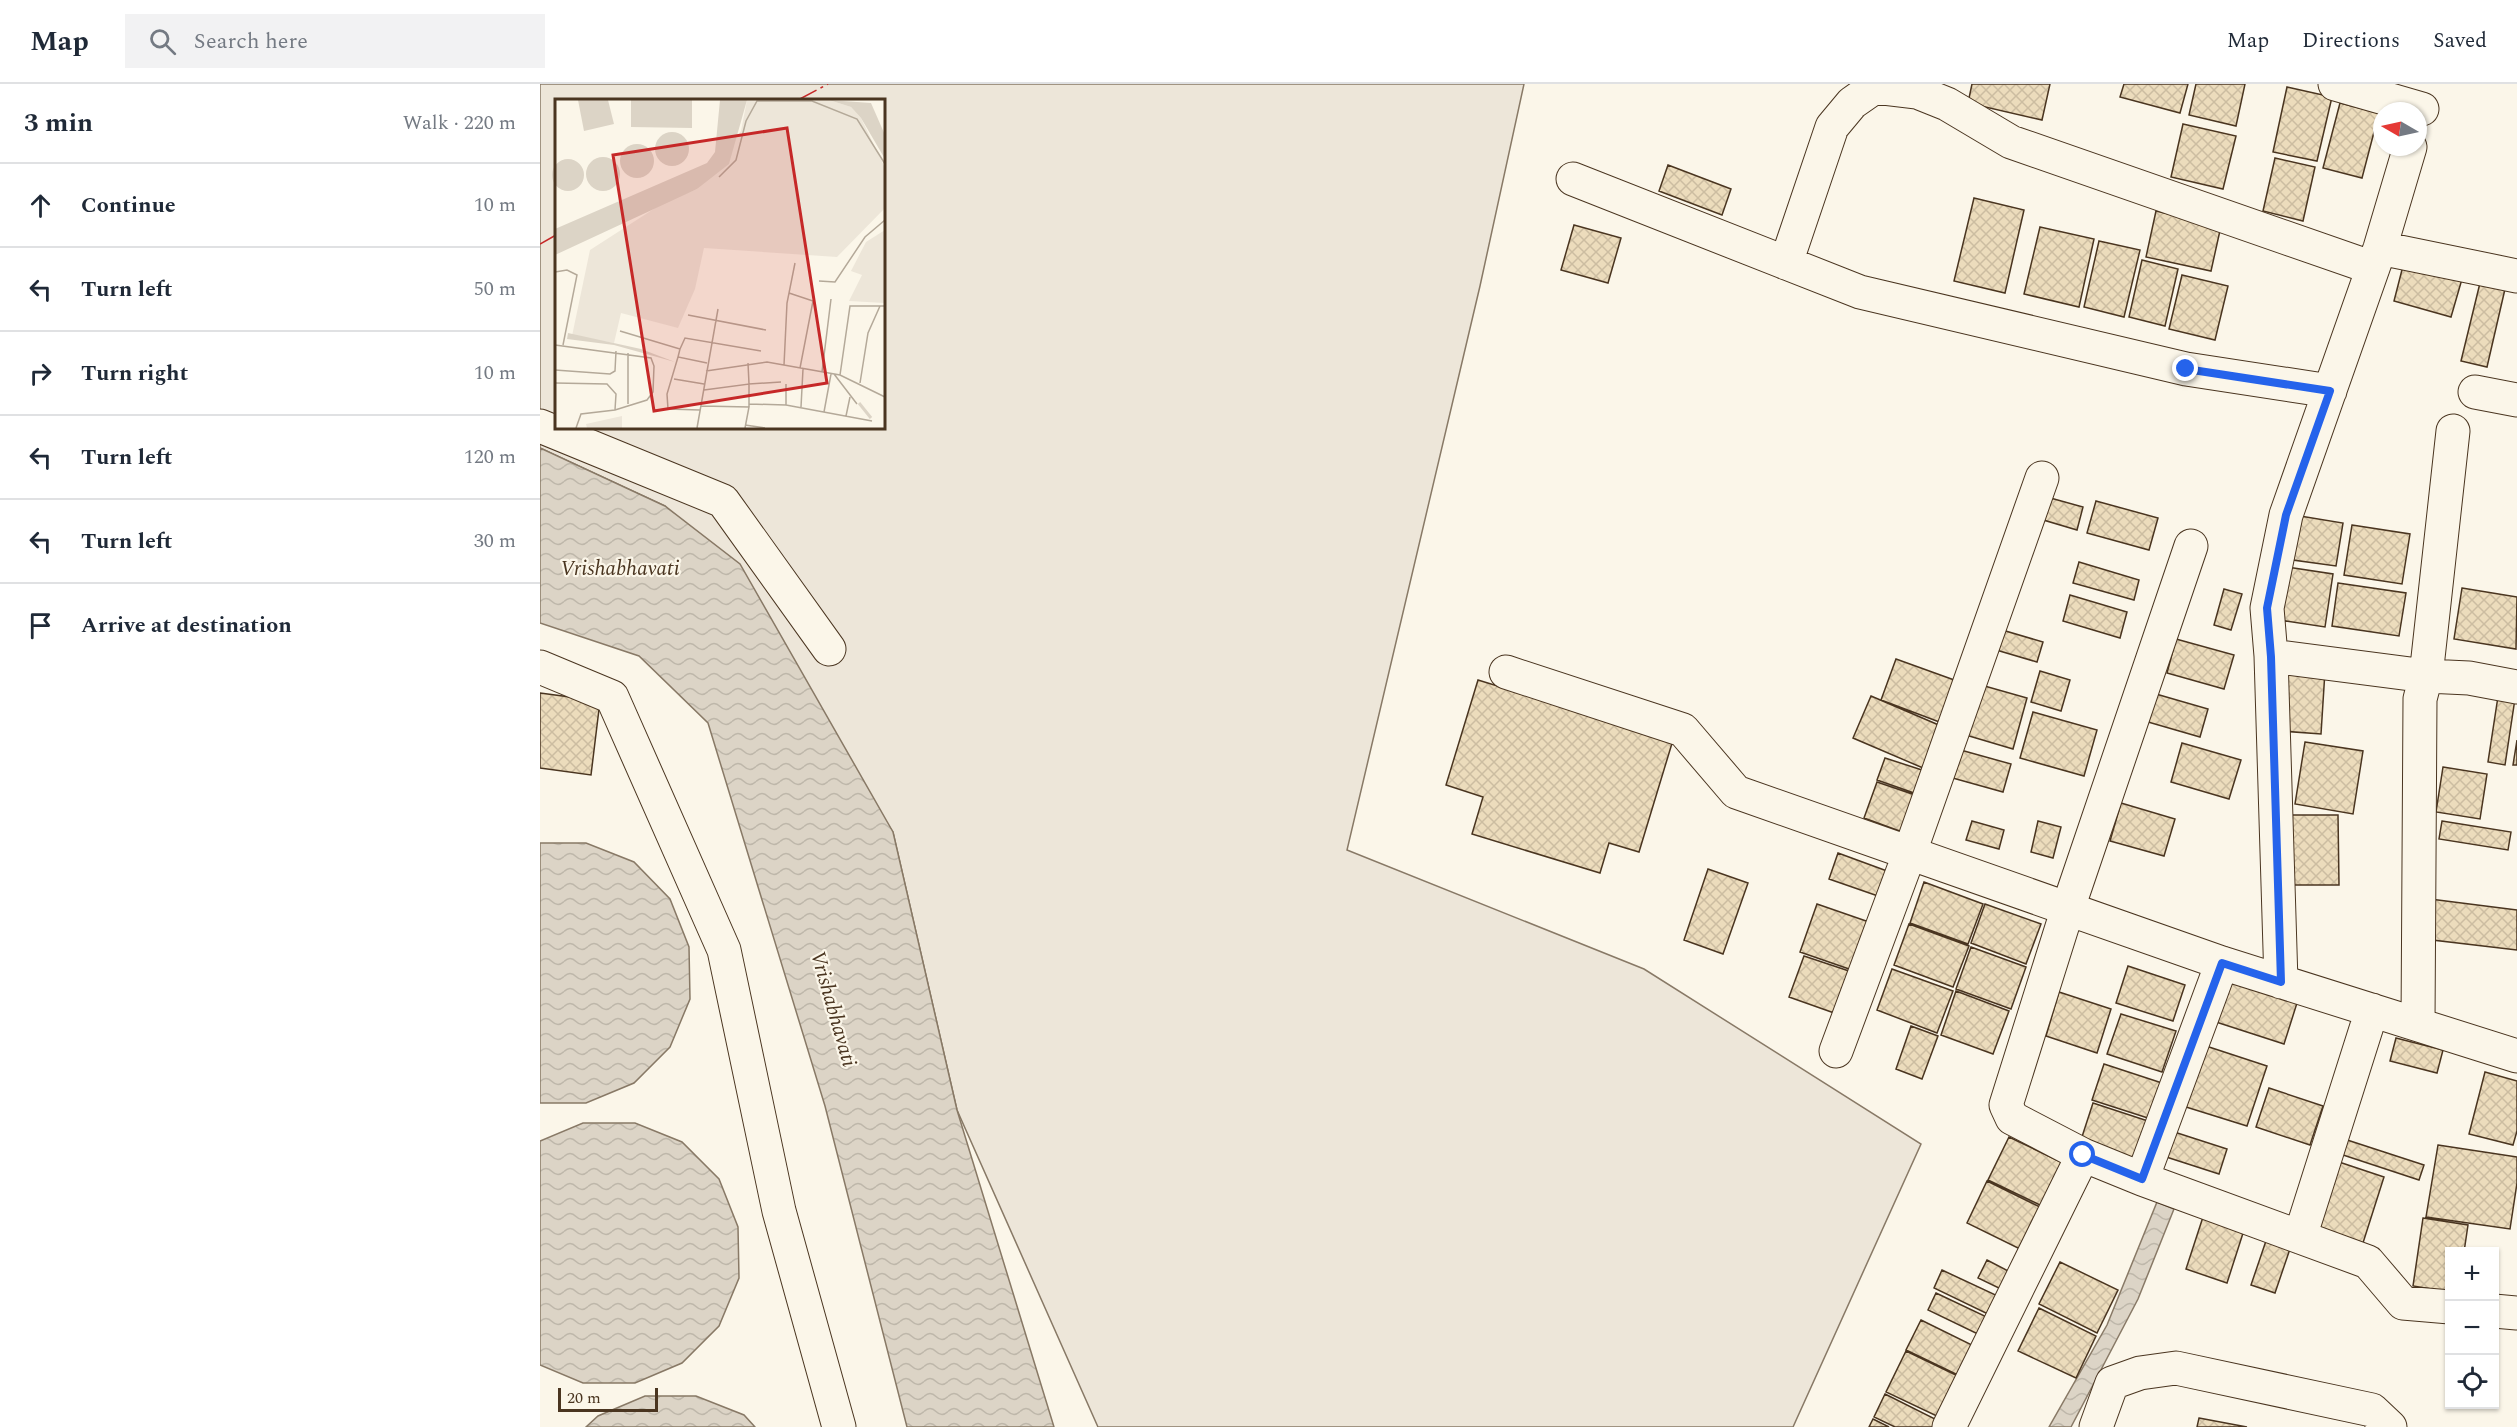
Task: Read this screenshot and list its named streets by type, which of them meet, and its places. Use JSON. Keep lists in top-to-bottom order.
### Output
{
  "water": ["Vrishabhavati"],
  "scale_bar": "20 m",
  "north": "left",
  "page": {
    "header": "Map",
    "search": "Search here",
    "nav": ["Map", "Directions", "Saved"],
    "heading": ["3 min", "Walk · 220 m"],
    "list": [
      ["Continue", "10 m"],
      ["Turn left", "50 m"],
      ["Turn right", "10 m"],
      ["Turn left", "120 m"],
      ["Turn left", "30 m"],
      "Arrive at destination"
    ],
    "map_buttons": ["+", "−"],
    "scale": "20 m"
  }
}
